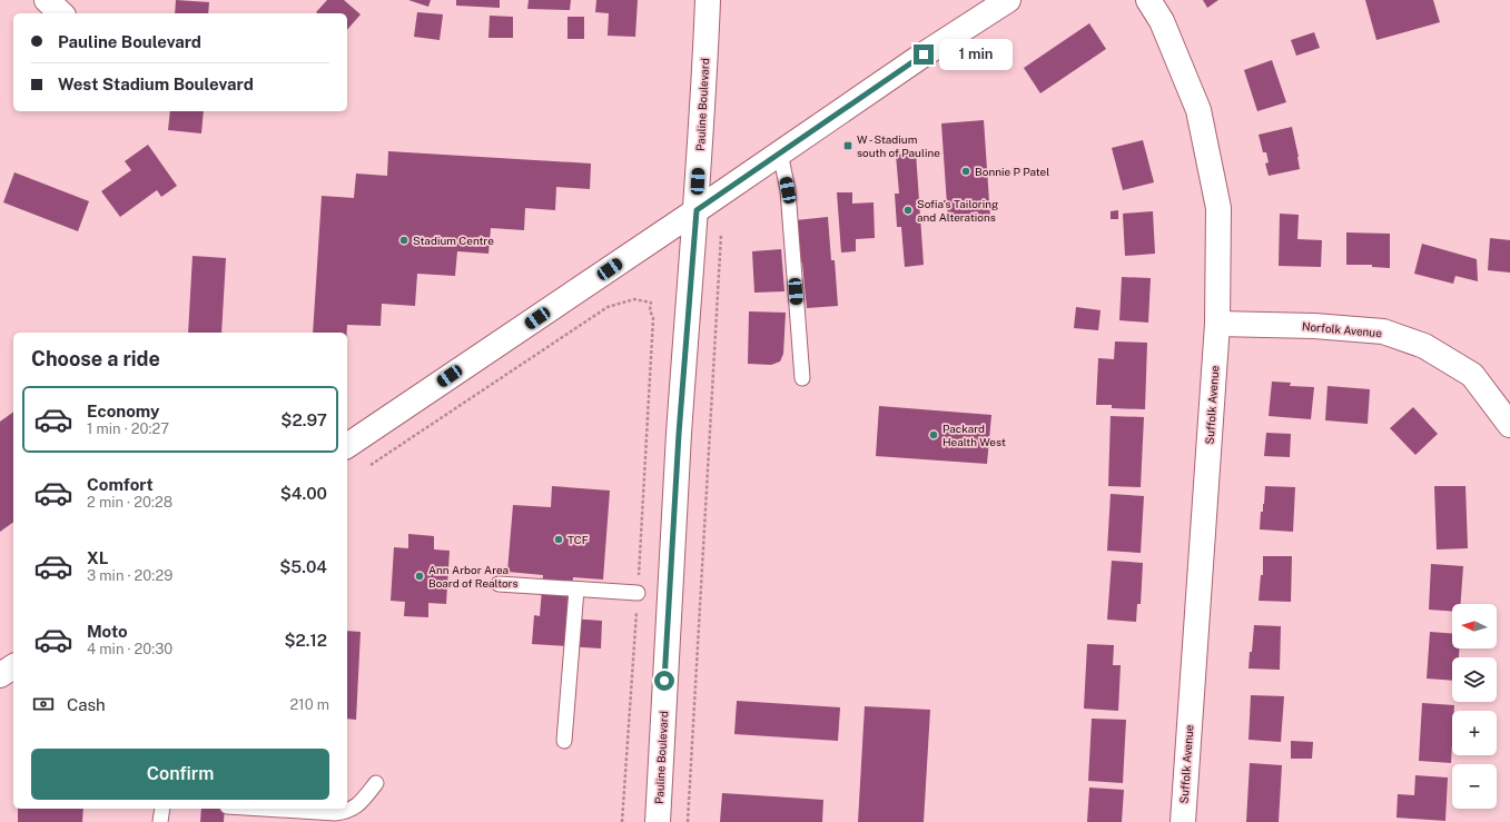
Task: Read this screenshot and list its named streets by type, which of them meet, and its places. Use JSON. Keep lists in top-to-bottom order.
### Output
{
  "streets": {
    "street": ["Pauline Boulevard", "Norfolk Avenue", "Suffolk Avenue"]
  },
  "crossings": [
    ["Norfolk Avenue", "Suffolk Avenue"]
  ],
  "places": {
    "transit": ["W - Stadium south of Pauline"],
    "other": [
      "Bonnie P Patel",
      "Sofia’s Tailoring and Alterations",
      "Stadium Centre",
      "Packard Health West",
      "TCF",
      "Ann Arbor Area Board of Realtors"
    ]
  },
  "north": "left",
  "page": {
    "banner": ["Pauline Boulevard", "West Stadium Boulevard"],
    "bubble": "1 min",
    "heading": "Choose a ride",
    "list": [
      {
        "name": "Economy",
        "note": "1 min · 20:27",
        "value": "$2.97"
      },
      {
        "name": "Comfort",
        "note": "2 min · 20:28",
        "value": "$4.00"
      },
      {
        "name": "XL",
        "note": "3 min · 20:29",
        "value": "$5.04"
      },
      {
        "name": "Moto",
        "note": "4 min · 20:30",
        "value": "$2.12"
      }
    ],
    "map_buttons": ["+", "−"],
    "pay": ["Cash", "210 m"],
    "buttons": "Confirm"
  }
}
